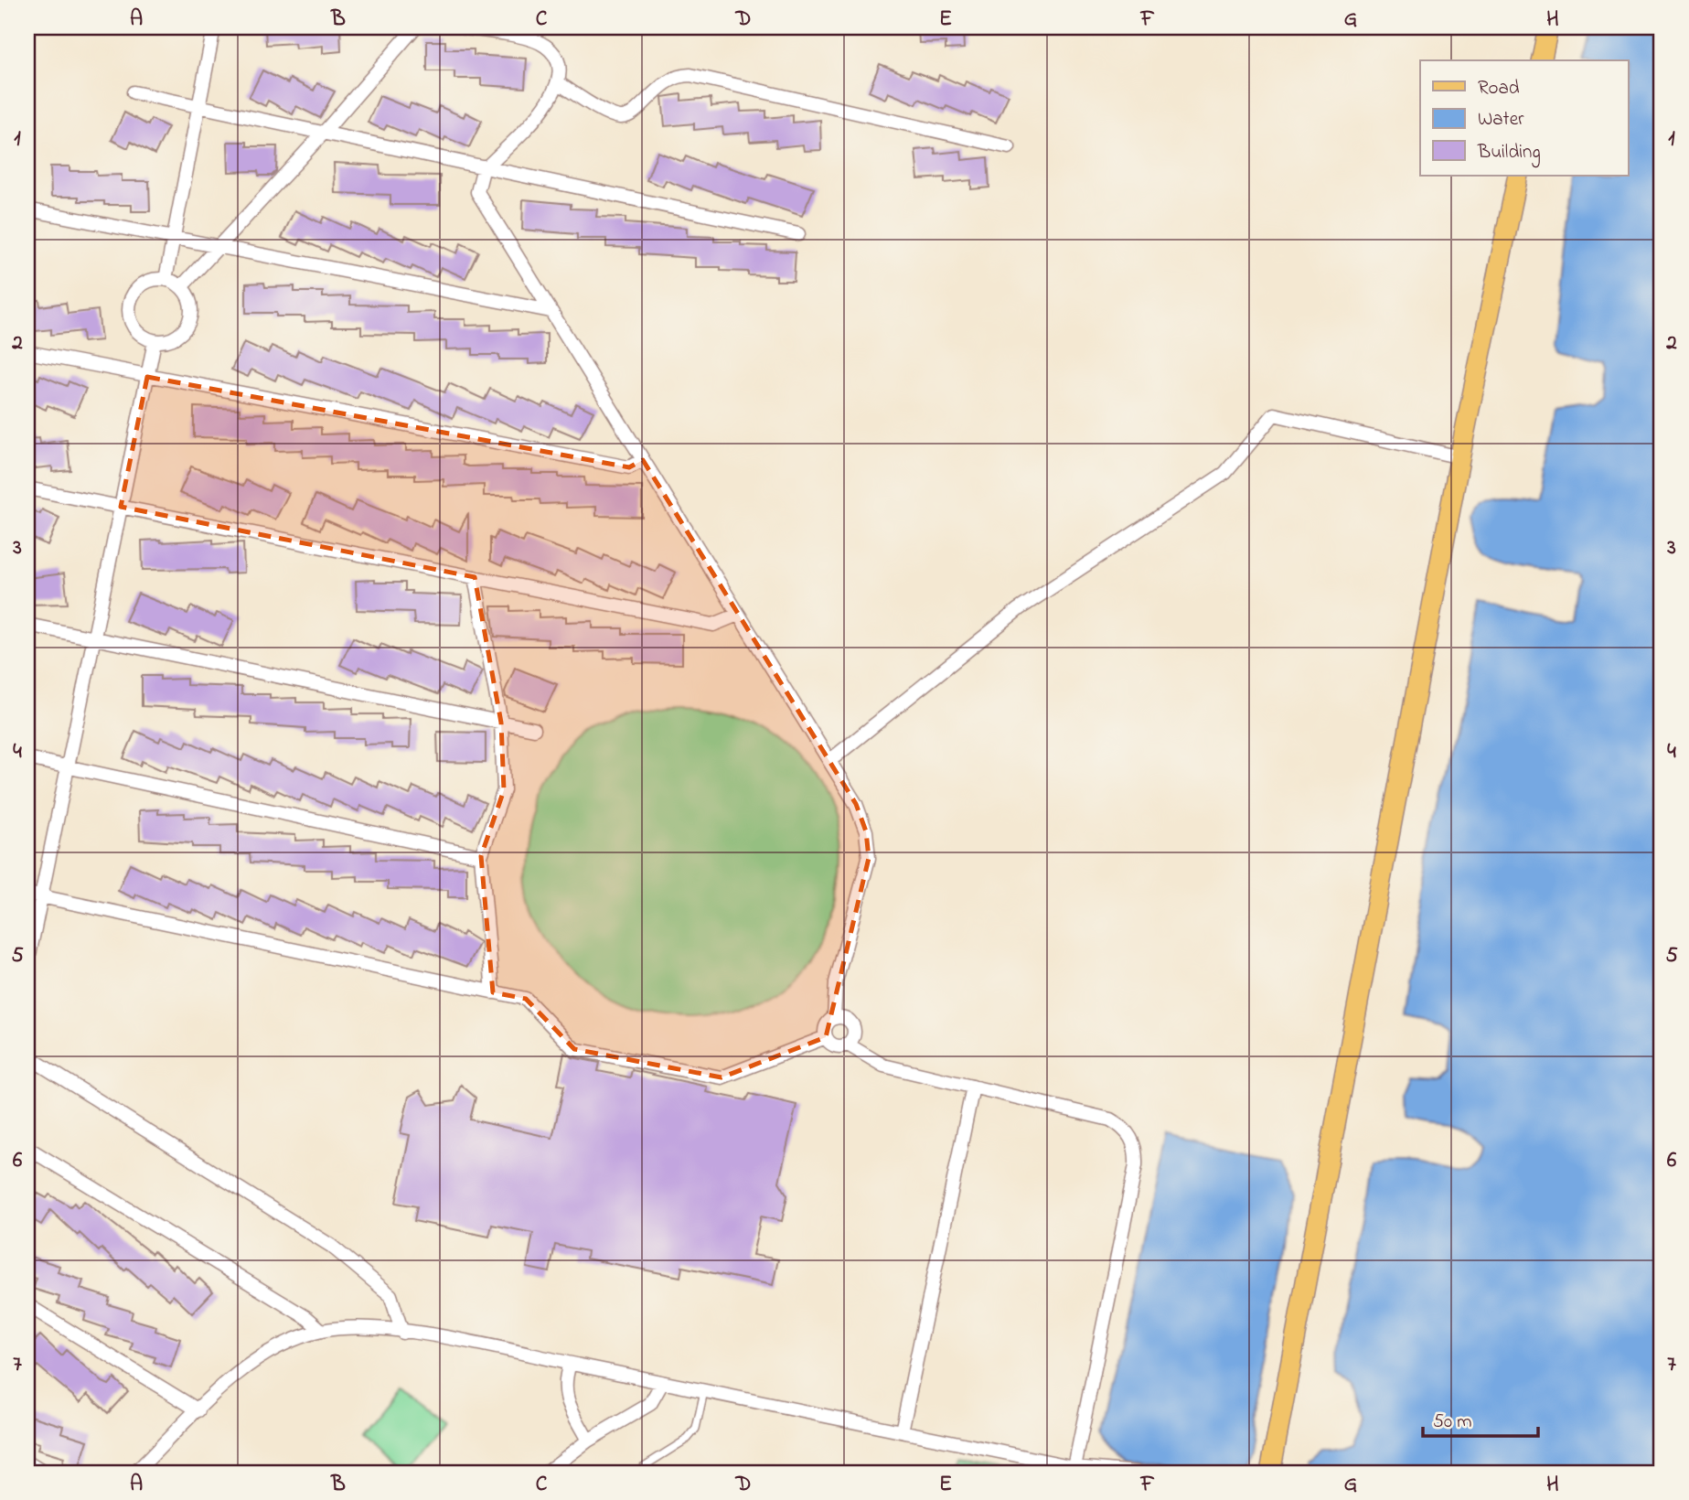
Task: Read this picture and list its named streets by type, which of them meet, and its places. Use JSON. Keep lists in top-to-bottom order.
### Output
{
  "legend": ["Road", "Water", "Building"],
  "scale_bar": "50 m",
  "grid": {
    "columns": [
      "A",
      "B",
      "C",
      "D",
      "E",
      "F",
      "G",
      "H"
    ],
    "rows": [
      "1",
      "2",
      "3",
      "4",
      "5",
      "6",
      "7"
    ]
  }
}
